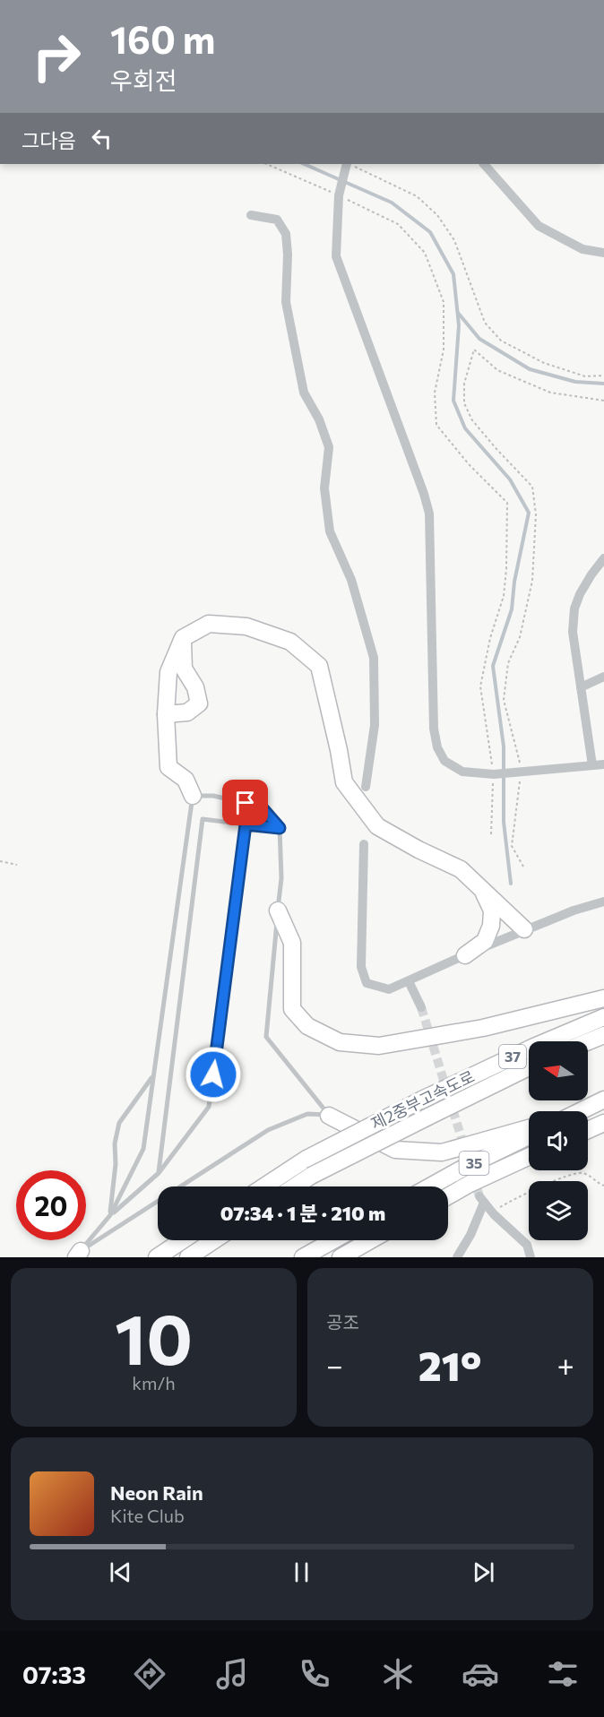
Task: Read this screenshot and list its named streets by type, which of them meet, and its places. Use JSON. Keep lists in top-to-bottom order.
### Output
{
  "streets": {
    "highway": ["37", "제2중부고속도로", "35"]
  },
  "north": "left",
  "page": {
    "turn": ["160 m", "우회전"],
    "then": "그다음",
    "limit": "20",
    "trip": "07:34 · 1 분 · 210 m",
    "tile": [
      ["10", "km/h"],
      "공조"
    ],
    "heat": ["−", "21°", "+"],
    "song": ["Neon Rain", "Kite Club"],
    "tabs": "07:33"
  }
}
